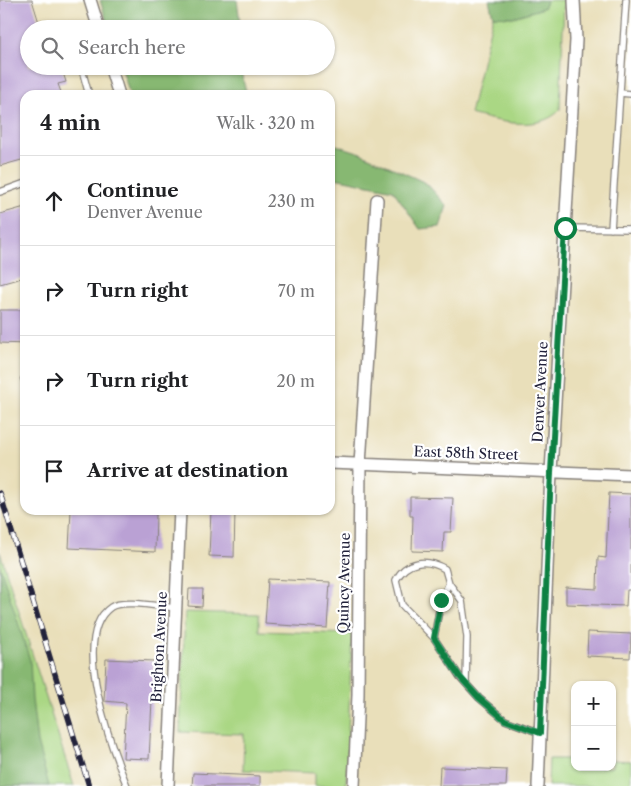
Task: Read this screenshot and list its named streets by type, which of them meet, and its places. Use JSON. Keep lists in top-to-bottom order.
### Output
{
  "streets": {
    "street": [
      "Denver Avenue",
      "East 58th Street",
      "Quincy Avenue",
      "Brighton Avenue"
    ]
  },
  "crossings": [
    ["Denver Avenue", "East 58th Street"],
    ["East 58th Street", "Quincy Avenue"]
  ],
  "page": {
    "search": "Search here",
    "heading": ["4 min", "Walk · 320 m"],
    "list": [
      ["Continue", "Denver Avenue", "230 m"],
      ["Turn right", "70 m"],
      ["Turn right", "20 m"],
      "Arrive at destination"
    ],
    "map_buttons": ["+", "−"]
  }
}
